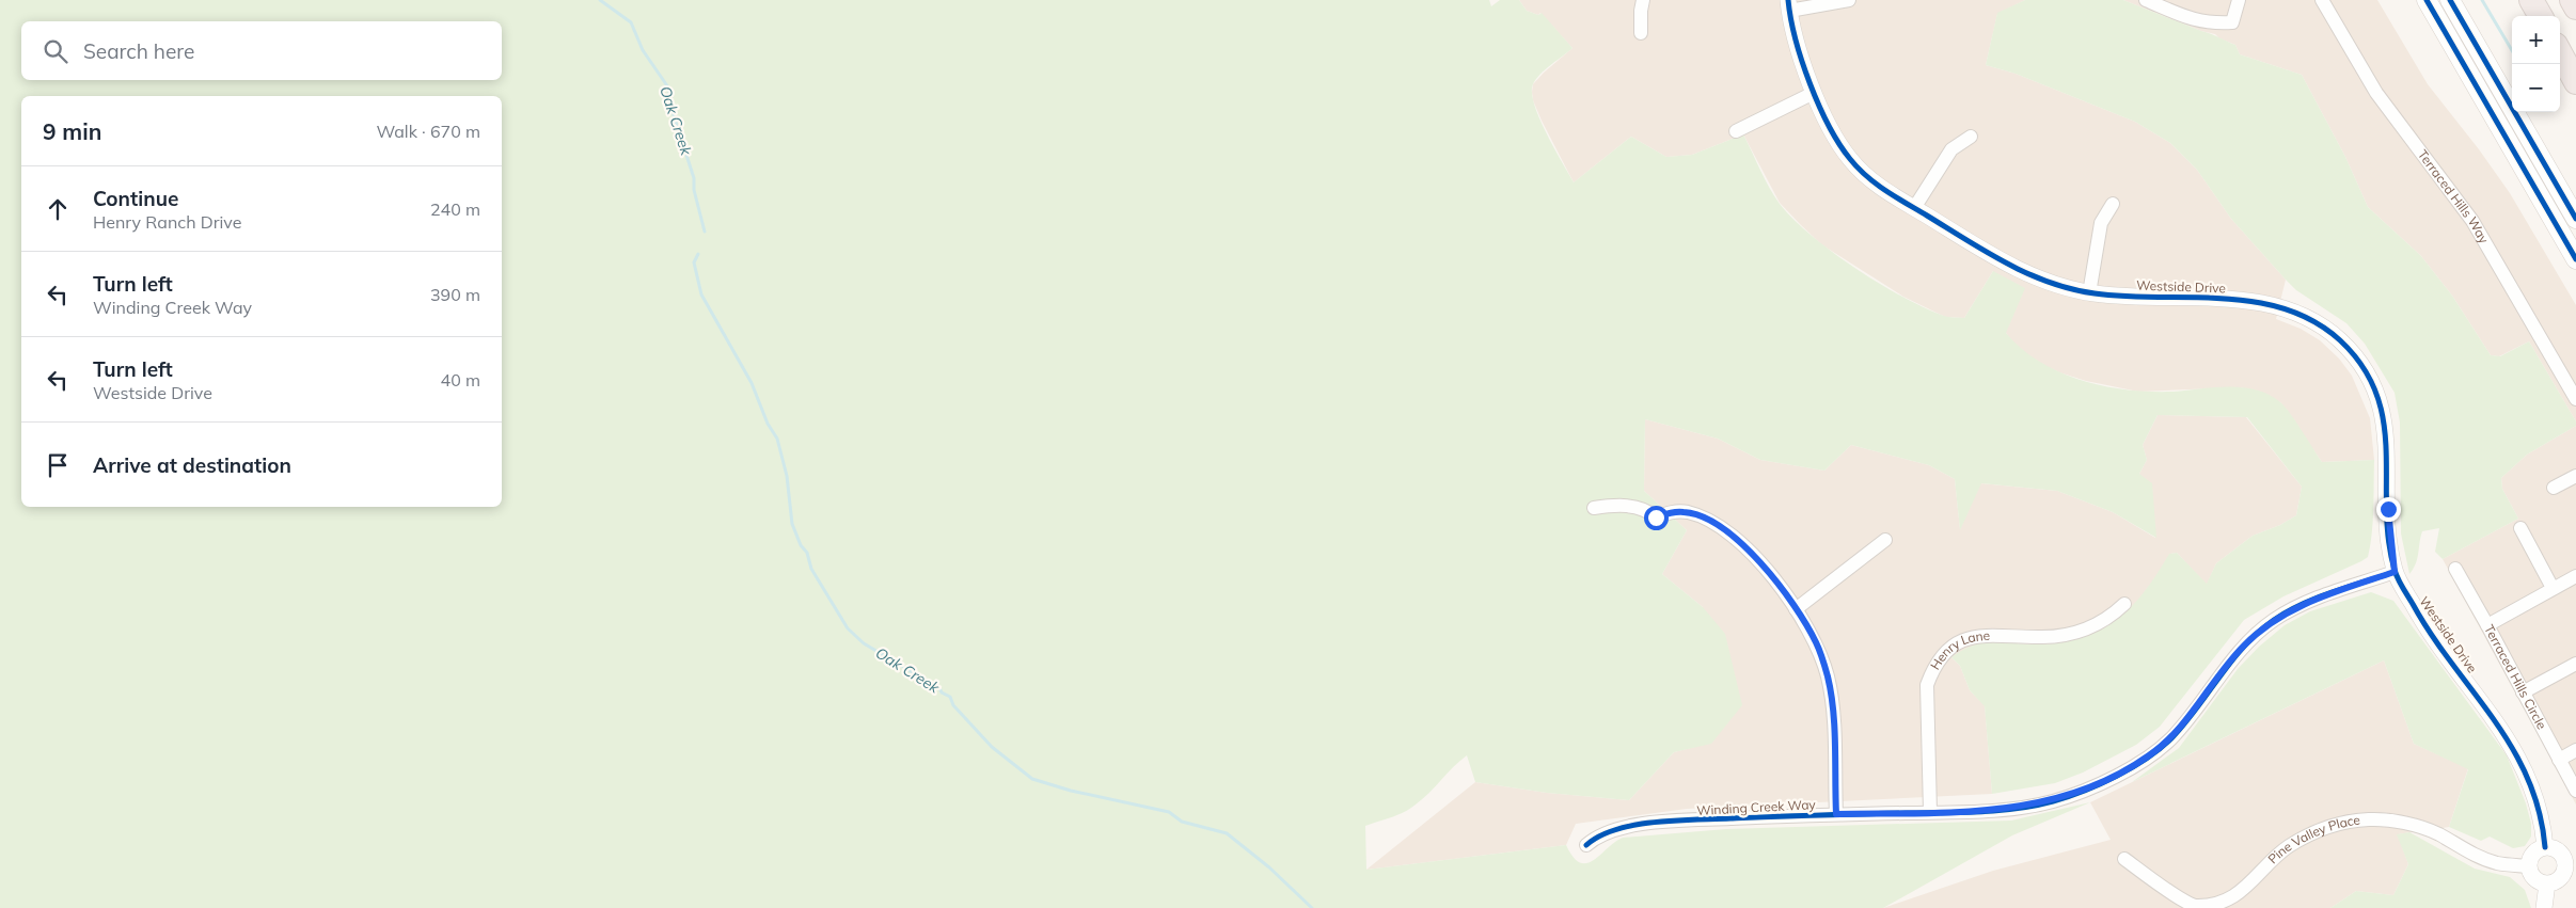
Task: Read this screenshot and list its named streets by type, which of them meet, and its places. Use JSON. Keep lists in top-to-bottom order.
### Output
{
  "streets": {
    "street": [
      "Terraced Hills Way",
      "Westside Drive",
      "Henry Lane",
      "Terraced Hills Circle",
      "Winding Creek Way",
      "Pine Valley Place"
    ]
  },
  "crossings": [
    ["Westside Drive", "Winding Creek Way"],
    ["Westside Drive", "Pine Valley Place"],
    ["Henry Lane", "Winding Creek Way"]
  ],
  "water": ["Oak Creek"],
  "page": {
    "map_buttons": ["+", "−"],
    "search": "Search here",
    "heading": ["9 min", "Walk · 670 m"],
    "list": [
      ["Continue", "Henry Ranch Drive", "240 m"],
      ["Turn left", "Winding Creek Way", "390 m"],
      ["Turn left", "Westside Drive", "40 m"],
      "Arrive at destination"
    ]
  }
}
